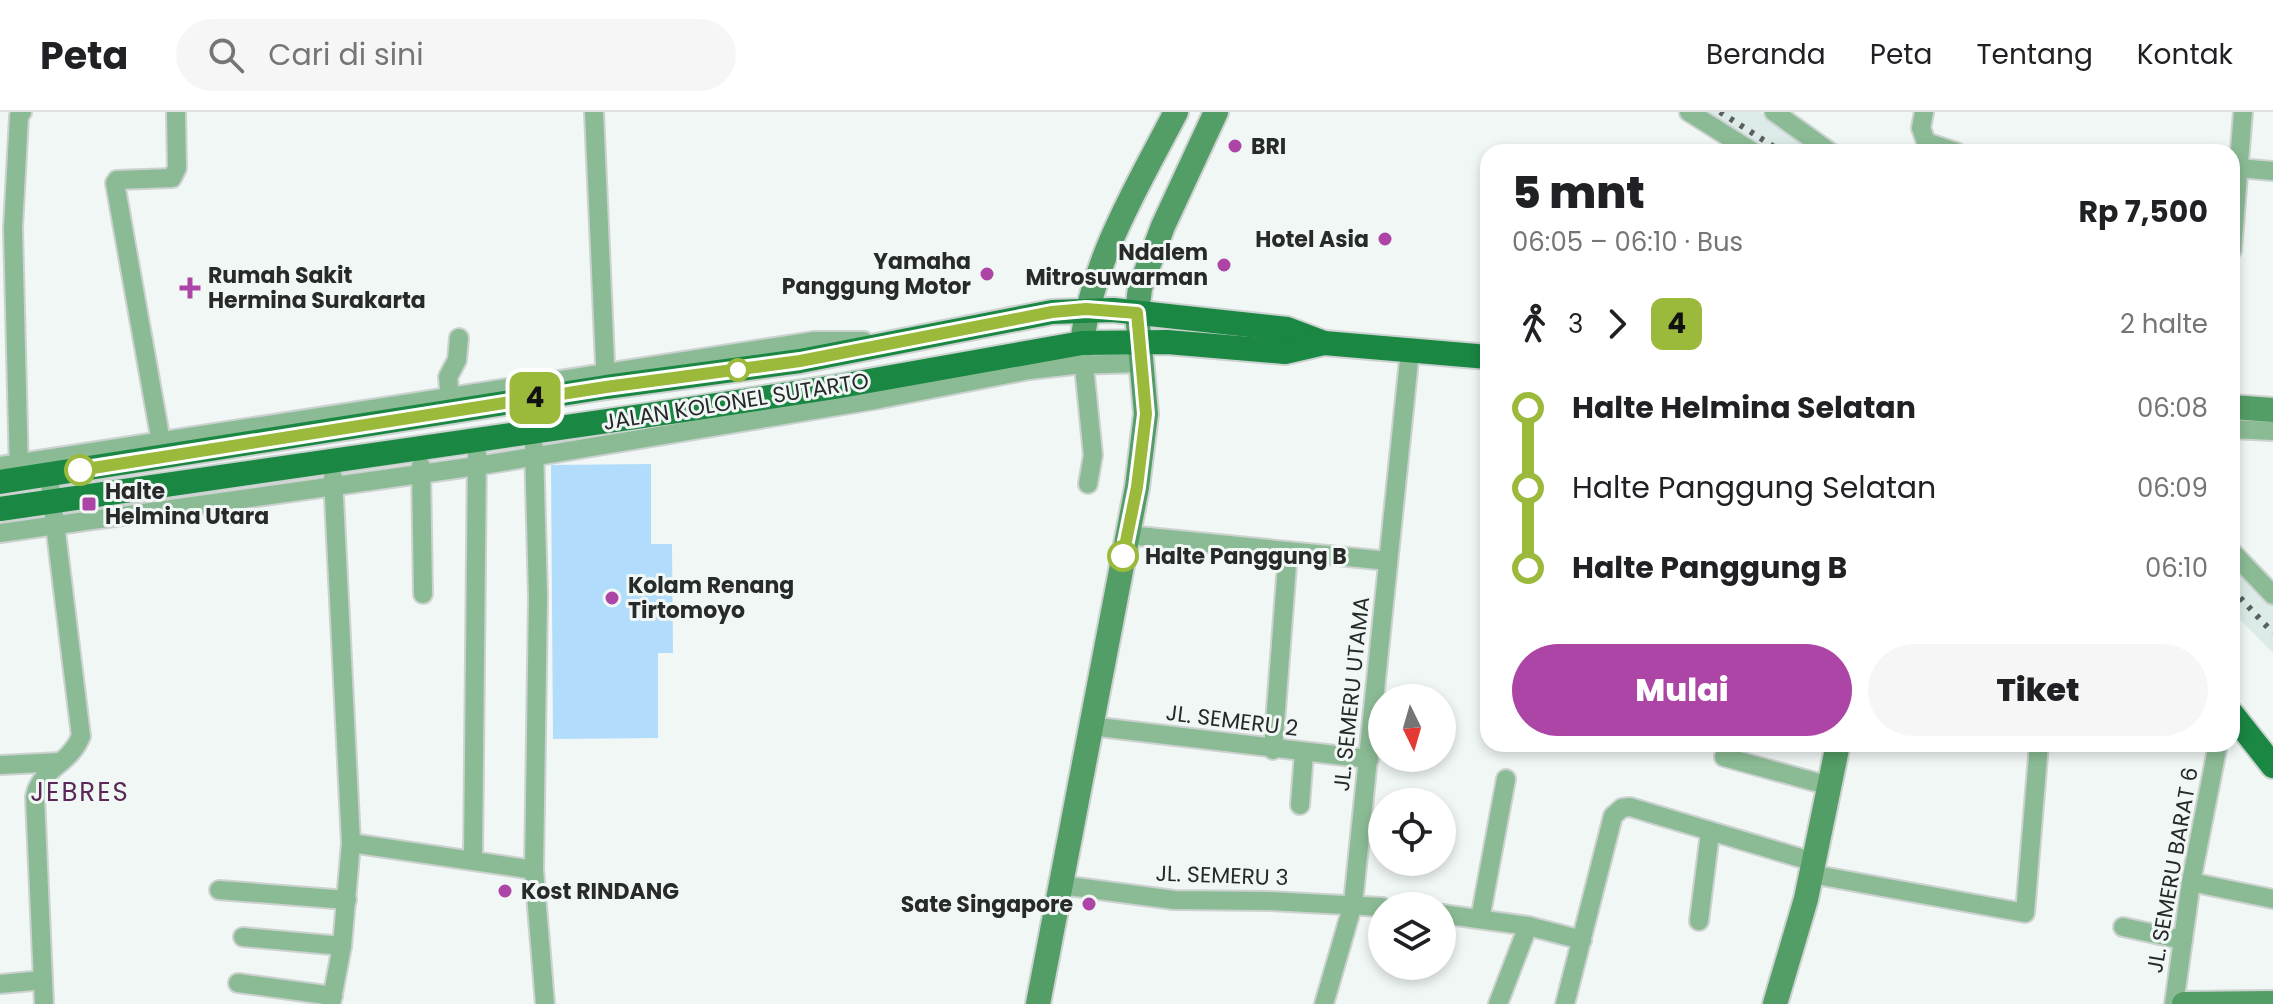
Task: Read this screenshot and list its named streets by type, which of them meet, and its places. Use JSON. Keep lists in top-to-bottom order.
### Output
{
  "streets": {
    "main road": ["JALAN KOLONEL SUTARTO"],
    "street": [
      "JL. SEMERU UTAMA",
      "JL. SEMERU 2",
      "JL. SEMERU BARAT 6",
      "JL. SEMERU 3"
    ]
  },
  "crossings": [
    ["JL. SEMERU UTAMA", "JL. SEMERU 3"]
  ],
  "districts": ["JEBRES"],
  "places": {
    "other": [
      "BRI",
      "Hotel Asia",
      "Ndalem Mitrosuwarman",
      "Yamaha Panggung Motor",
      "Halte Panggung B",
      "Kolam Renang Tirtomoyo",
      "Kost RINDANG",
      "Sate Singapore"
    ],
    "health": ["Rumah Sakit Hermina Surakarta"],
    "transit": ["Halte Helmina Utara"]
  },
  "lines": ["bus line 4"],
  "north": "bottom",
  "page": {
    "header": "Peta",
    "search": "Cari di sini",
    "nav": [
      "Beranda",
      "Peta",
      "Tentang",
      "Kontak"
    ],
    "on_map": "4",
    "heading": ["5 mnt", "06:05 – 06:10 · Bus", "Rp 7,500"],
    "legs": ["3", "4", "2 halte"],
    "list": [
      {
        "name": "Halte Helmina Selatan",
        "value": "06:08"
      },
      {
        "name": "Halte Panggung Selatan",
        "value": "06:09"
      },
      {
        "name": "Halte Panggung B",
        "value": "06:10"
      }
    ],
    "buttons": ["Mulai", "Tiket"]
  }
}
